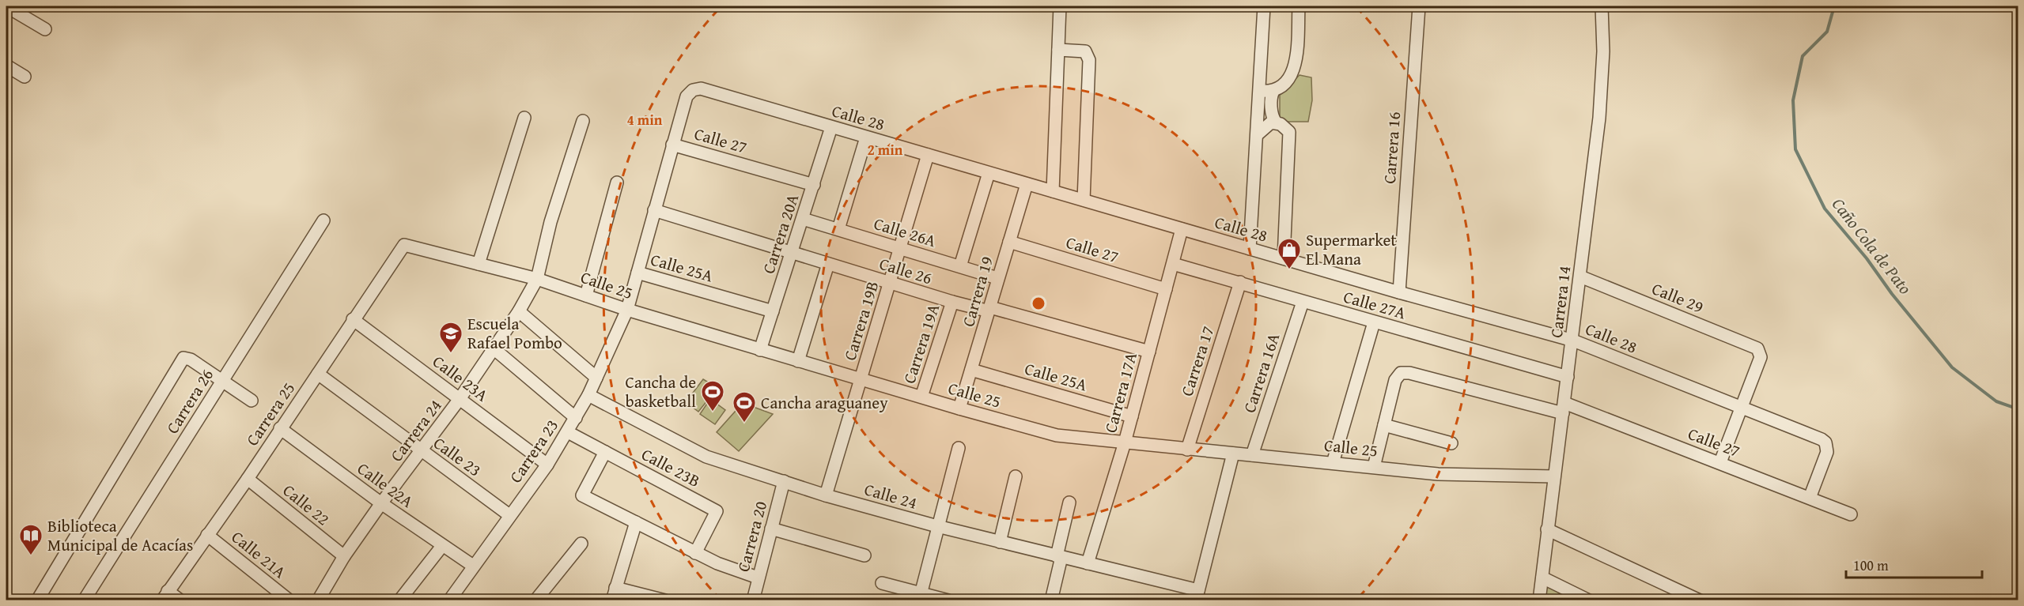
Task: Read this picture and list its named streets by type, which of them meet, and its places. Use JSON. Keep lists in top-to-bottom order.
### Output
{
  "streets": {
    "street": [
      "Calle 28",
      "Calle 27",
      "Carrera 16",
      "Calle 26A",
      "Carrera 20A",
      "Calle 25A",
      "Calle 26",
      "Calle 25",
      "Carrera 19",
      "Calle 29",
      "Carrera 14",
      "Calle 27A",
      "Carrera 19B",
      "Carrera 19A",
      "Carrera 17",
      "Carrera 16A",
      "Calle 23A",
      "Carrera 17A",
      "Carrera 26",
      "Carrera 25",
      "Carrera 24",
      "Carrera 23",
      "Calle 23",
      "Calle 23B",
      "Calle 22A",
      "Calle 24",
      "Calle 22",
      "Carrera 20",
      "Calle 21A"
    ]
  },
  "crossings": [
    ["Calle 28", "Calle 27"],
    ["Calle 28", "Carrera 16"],
    ["Calle 28", "Carrera 20A"],
    ["Calle 28", "Carrera 19"],
    ["Calle 28", "Calle 29"],
    ["Calle 28", "Carrera 14"],
    ["Calle 28", "Carrera 19B"],
    ["Calle 28", "Carrera 17A"],
    ["Calle 27", "Carrera 20A"],
    ["Calle 27", "Carrera 19"],
    ["Calle 27", "Carrera 14"],
    ["Calle 27", "Carrera 17A"],
    ["Calle 26A", "Carrera 20A"],
    ["Calle 26A", "Carrera 19"],
    ["Calle 26A", "Carrera 19B"],
    ["Carrera 20A", "Calle 25A"],
    ["Carrera 20A", "Calle 26"],
    ["Carrera 20A", "Calle 25"],
    ["Calle 25A", "Carrera 19"],
    ["Calle 25A", "Carrera 17A"],
    ["Calle 26", "Carrera 19"],
    ["Calle 26", "Carrera 19B"],
    ["Calle 26", "Carrera 19A"],
    ["Calle 26", "Carrera 17A"],
    ["Calle 25", "Carrera 19"],
    ["Calle 25", "Carrera 14"],
    ["Calle 25", "Carrera 19B"],
    ["Calle 25", "Carrera 19A"],
    ["Calle 25", "Carrera 17"],
    ["Calle 25", "Carrera 16A"],
    ["Calle 25", "Carrera 17A"],
    ["Calle 25", "Carrera 25"],
    ["Calle 25", "Carrera 24"],
    ["Calle 25", "Carrera 23"],
    ["Calle 29", "Carrera 14"],
    ["Carrera 14", "Calle 27A"],
    ["Calle 27A", "Carrera 17"],
    ["Calle 27A", "Carrera 16A"],
    ["Calle 27A", "Carrera 17A"],
    ["Carrera 19B", "Calle 24"],
    ["Calle 23A", "Carrera 25"],
    ["Calle 23A", "Carrera 24"],
    ["Calle 23A", "Carrera 23"],
    ["Carrera 17A", "Calle 24"],
    ["Carrera 25", "Calle 23"],
    ["Carrera 25", "Calle 22A"],
    ["Carrera 25", "Calle 22"],
    ["Carrera 25", "Calle 21A"],
    ["Carrera 24", "Calle 23"],
    ["Carrera 24", "Calle 22A"],
    ["Carrera 24", "Calle 22"],
    ["Carrera 23", "Calle 23"],
    ["Carrera 23", "Calle 23B"],
    ["Carrera 23", "Calle 22A"],
    ["Carrera 23", "Calle 24"],
    ["Calle 24", "Carrera 20"]
  ],
  "water": ["Caño Cola de Pato"],
  "places": {
    "shop": ["Supermarket El Mana"],
    "school or university": ["Escuela Rafael Pombo"],
    "sports": ["Cancha de basketball", "Cancha araguaney"],
    "library": ["Biblioteca Municipal de Acacías"]
  },
  "scale_bar": "100 m",
  "rings": ["4 min", "2 min"]
}
